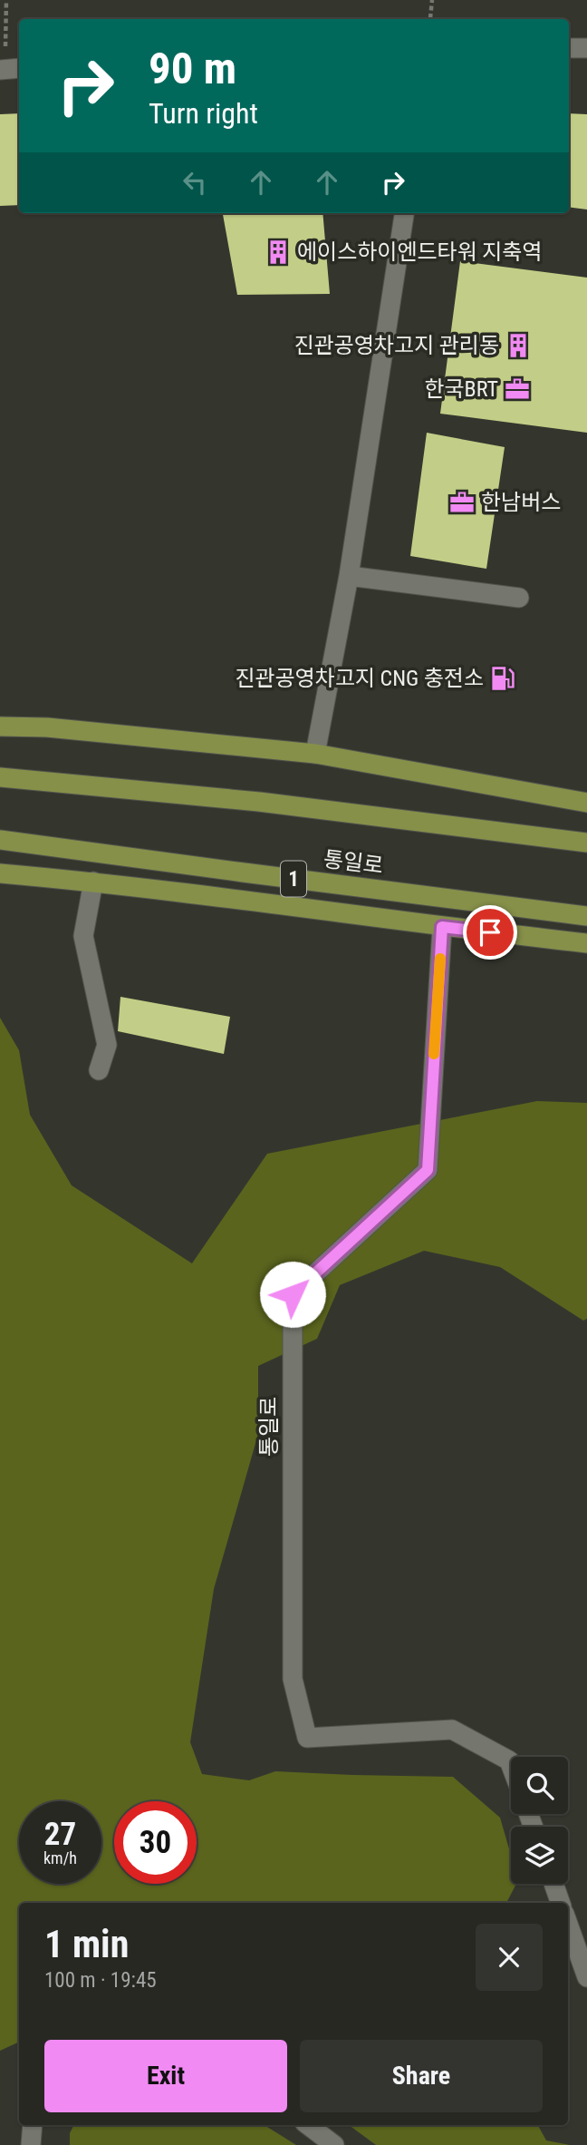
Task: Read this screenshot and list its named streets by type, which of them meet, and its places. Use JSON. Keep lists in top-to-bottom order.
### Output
{
  "streets": {
    "main road": ["통일로", "1"]
  },
  "places": {
    "building": ["에이스하이엔드타워 지축역", "진관공영차고지 관리동"],
    "office": ["한국BRT", "한남버스"],
    "fuel station": ["진관공영차고지 CNG 충전소"]
  },
  "page": {
    "turn": ["90 m", "Turn right"],
    "speed": "27 km/h",
    "limit": "30",
    "heading": ["1 min", "100 m · 19:45"],
    "buttons": ["Exit", "Share"]
  }
}
